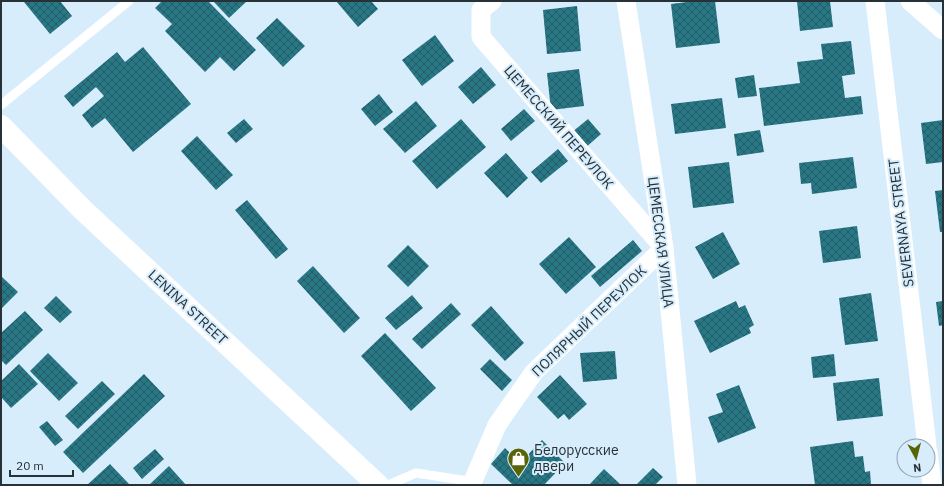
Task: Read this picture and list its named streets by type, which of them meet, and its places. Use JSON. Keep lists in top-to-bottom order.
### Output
{
  "streets": {
    "highway": ["LENINA STREET"],
    "street": [
      "ЦЕМЕССКИЙ ПЕРЕУЛОК",
      "SEVERNAYA STREET",
      "ЦЕМЕССКАЯ УЛИЦА",
      "ПОЛЯРНЫЙ ПЕРЕУЛОК"
    ]
  },
  "crossings": [
    ["ЦЕМЕССКИЙ ПЕРЕУЛОК", "ЦЕМЕССКАЯ УЛИЦА"],
    ["ЦЕМЕССКИЙ ПЕРЕУЛОК", "ПОЛЯРНЫЙ ПЕРЕУЛОК"],
    ["ЦЕМЕССКАЯ УЛИЦА", "ПОЛЯРНЫЙ ПЕРЕУЛОК"]
  ],
  "places": {
    "shop": ["Белорусские двери"]
  },
  "scale_bar": "20 m",
  "north": "bottom"
}
